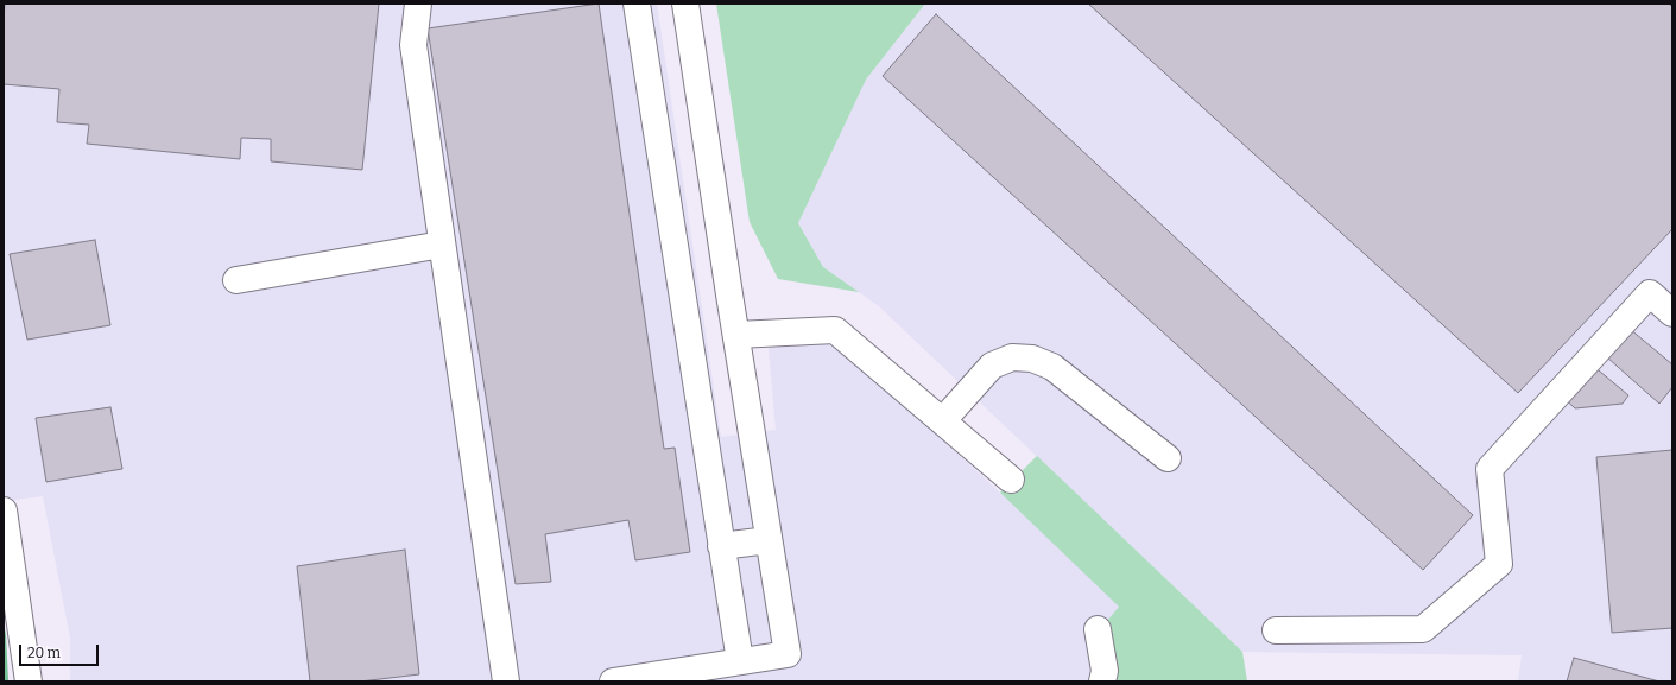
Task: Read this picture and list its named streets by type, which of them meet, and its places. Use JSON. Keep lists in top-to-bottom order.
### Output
{
  "scale_bar": "20 m"
}
